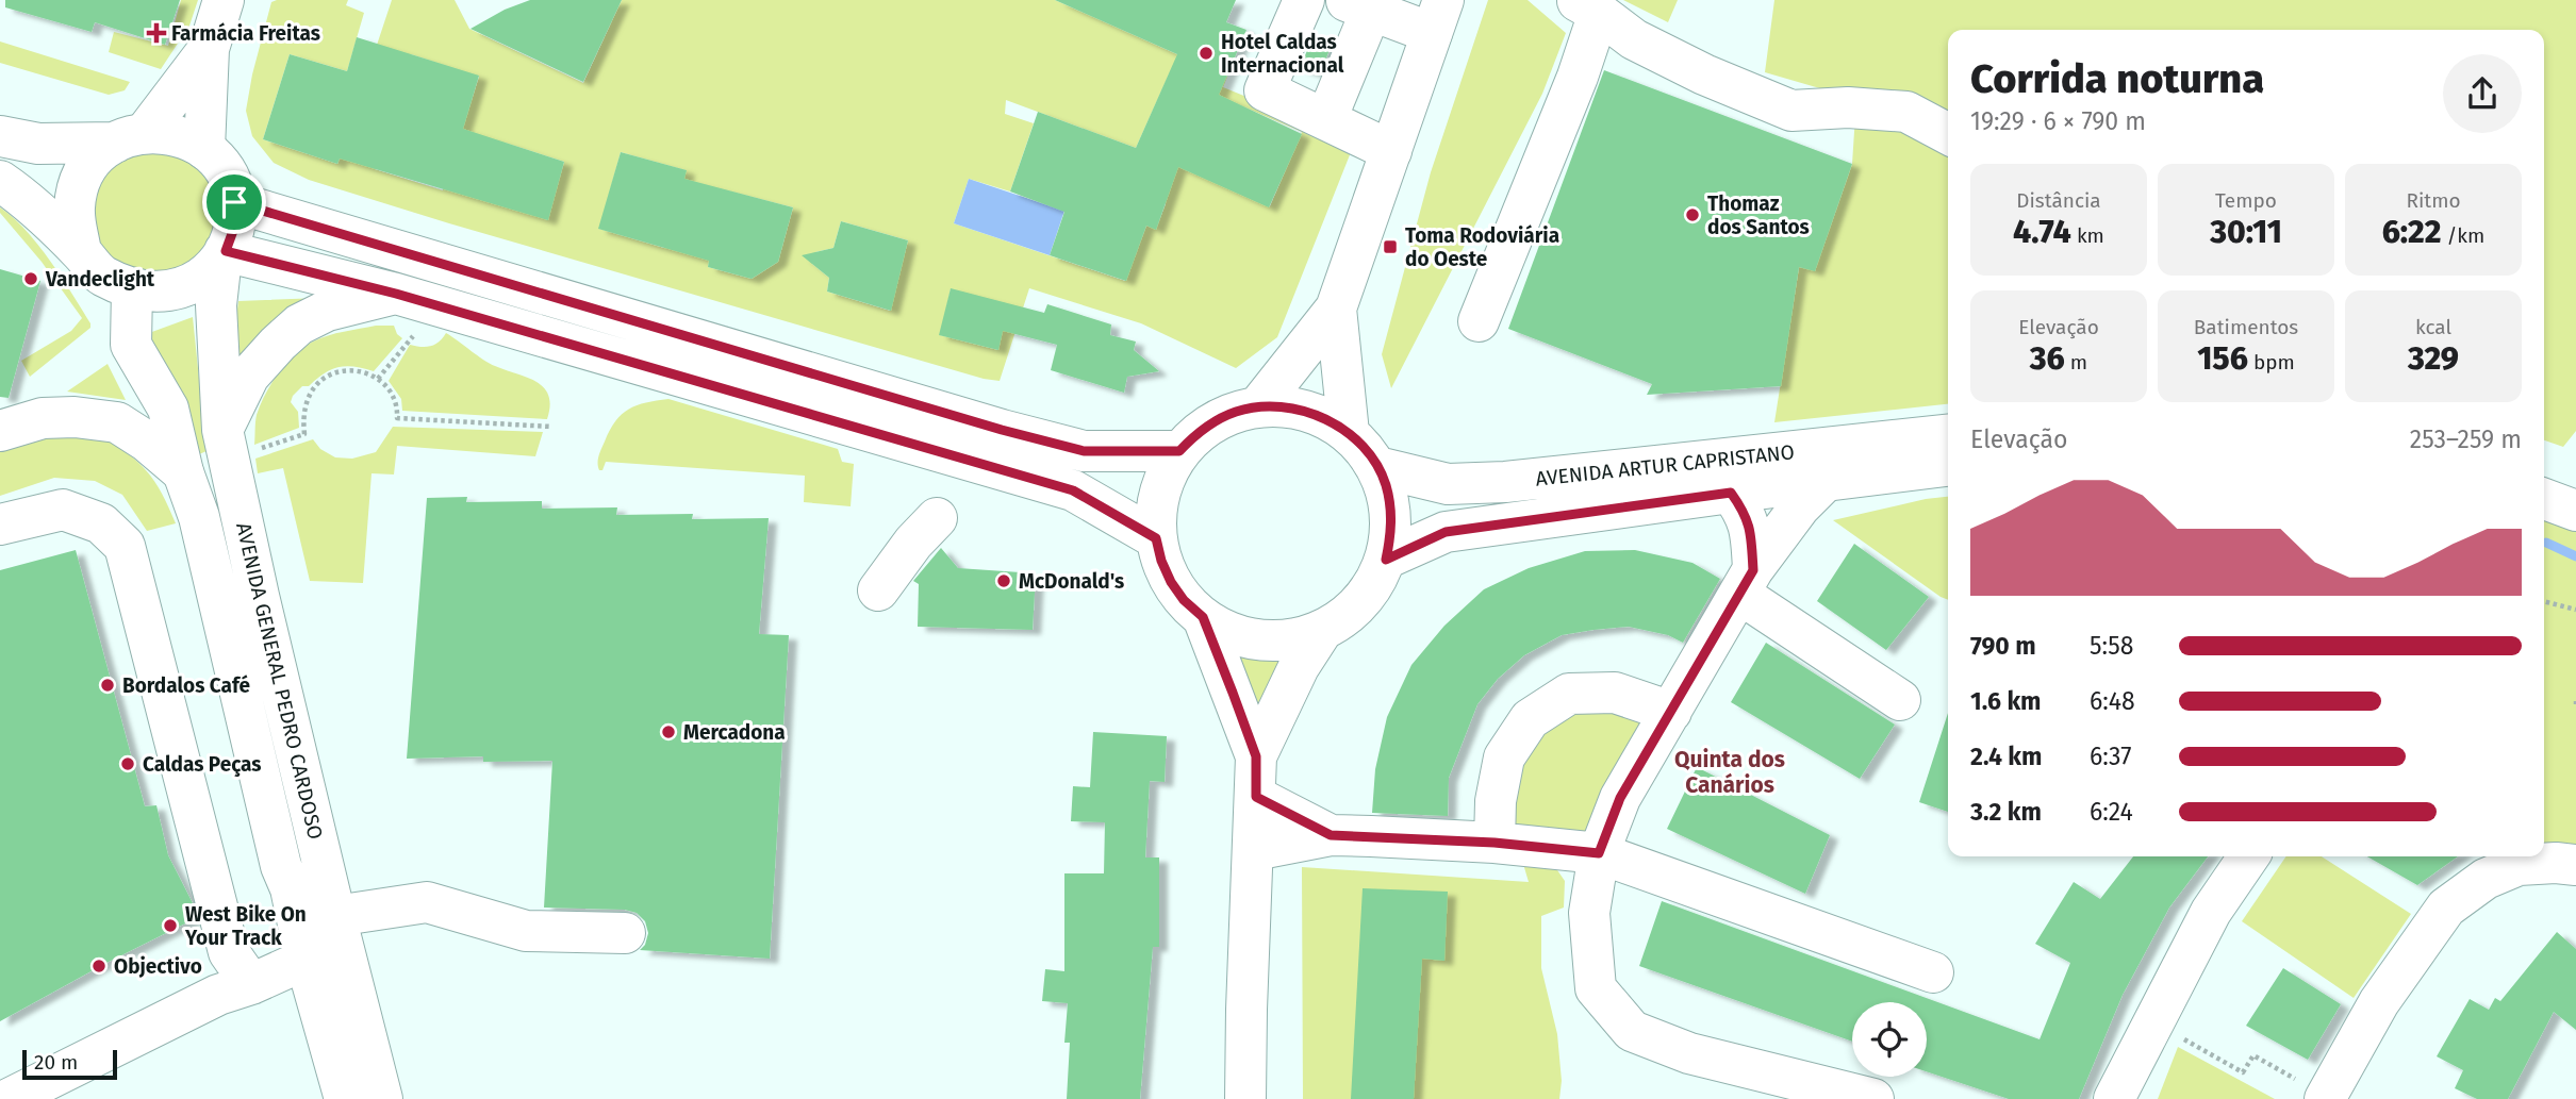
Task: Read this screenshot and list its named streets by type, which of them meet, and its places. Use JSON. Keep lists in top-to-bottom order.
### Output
{
  "streets": {
    "main road": ["AVENIDA ARTUR CAPRISTANO", "AVENIDA GENERAL PEDRO CARDOSO"]
  },
  "districts": ["Quinta dos Canários"],
  "places": {
    "health": ["Farmácia Freitas"],
    "other": [
      "Hotel Caldas Internacional",
      "Thomaz dos Santos",
      "Vandeclight",
      "McDonald's",
      "Bordalos Café",
      "Mercadona",
      "Caldas Peças",
      "West Bike On Your Track",
      "Objectivo"
    ],
    "transit": ["Toma Rodoviária do Oeste"]
  },
  "scale_bar": "20 m",
  "page": {
    "heading": ["Corrida noturna", "19:29 · 6 × 790 m"],
    "stats": [
      ["Distância", "4.74 km"],
      ["Tempo", "30:11"],
      ["Ritmo", "6:22 /km"],
      ["Elevação", "36 m"],
      ["Batimentos", "156 bpm"],
      ["kcal", "329"]
    ],
    "chart": ["Elevação", "253–259 m"],
    "list": [
      {
        "name": "790 m",
        "note": "5:58"
      },
      {
        "name": "1.6 km",
        "note": "6:48"
      },
      {
        "name": "2.4 km",
        "note": "6:37"
      },
      {
        "name": "3.2 km",
        "note": "6:24"
      }
    ],
    "scale": "20 m"
  }
}
